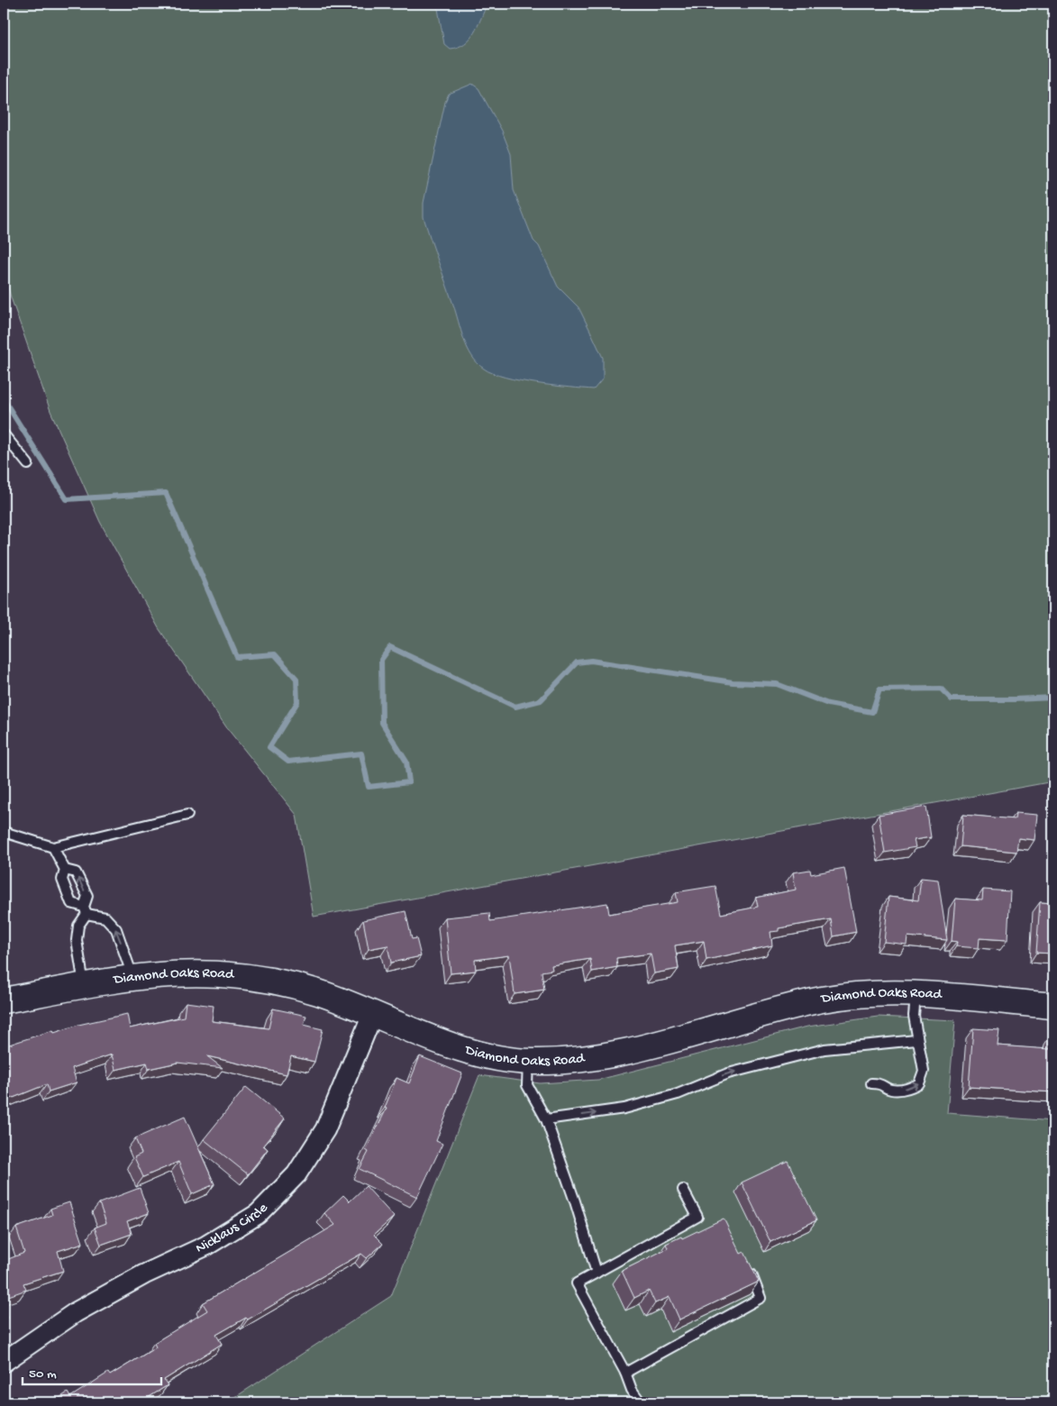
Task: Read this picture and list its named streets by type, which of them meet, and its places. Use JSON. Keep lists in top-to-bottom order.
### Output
{
  "streets": {
    "street": ["Diamond Oaks Road", "Nicklaus Circle"]
  },
  "crossings": [
    ["Diamond Oaks Road", "Nicklaus Circle"]
  ],
  "scale_bar": "50 m"
}
